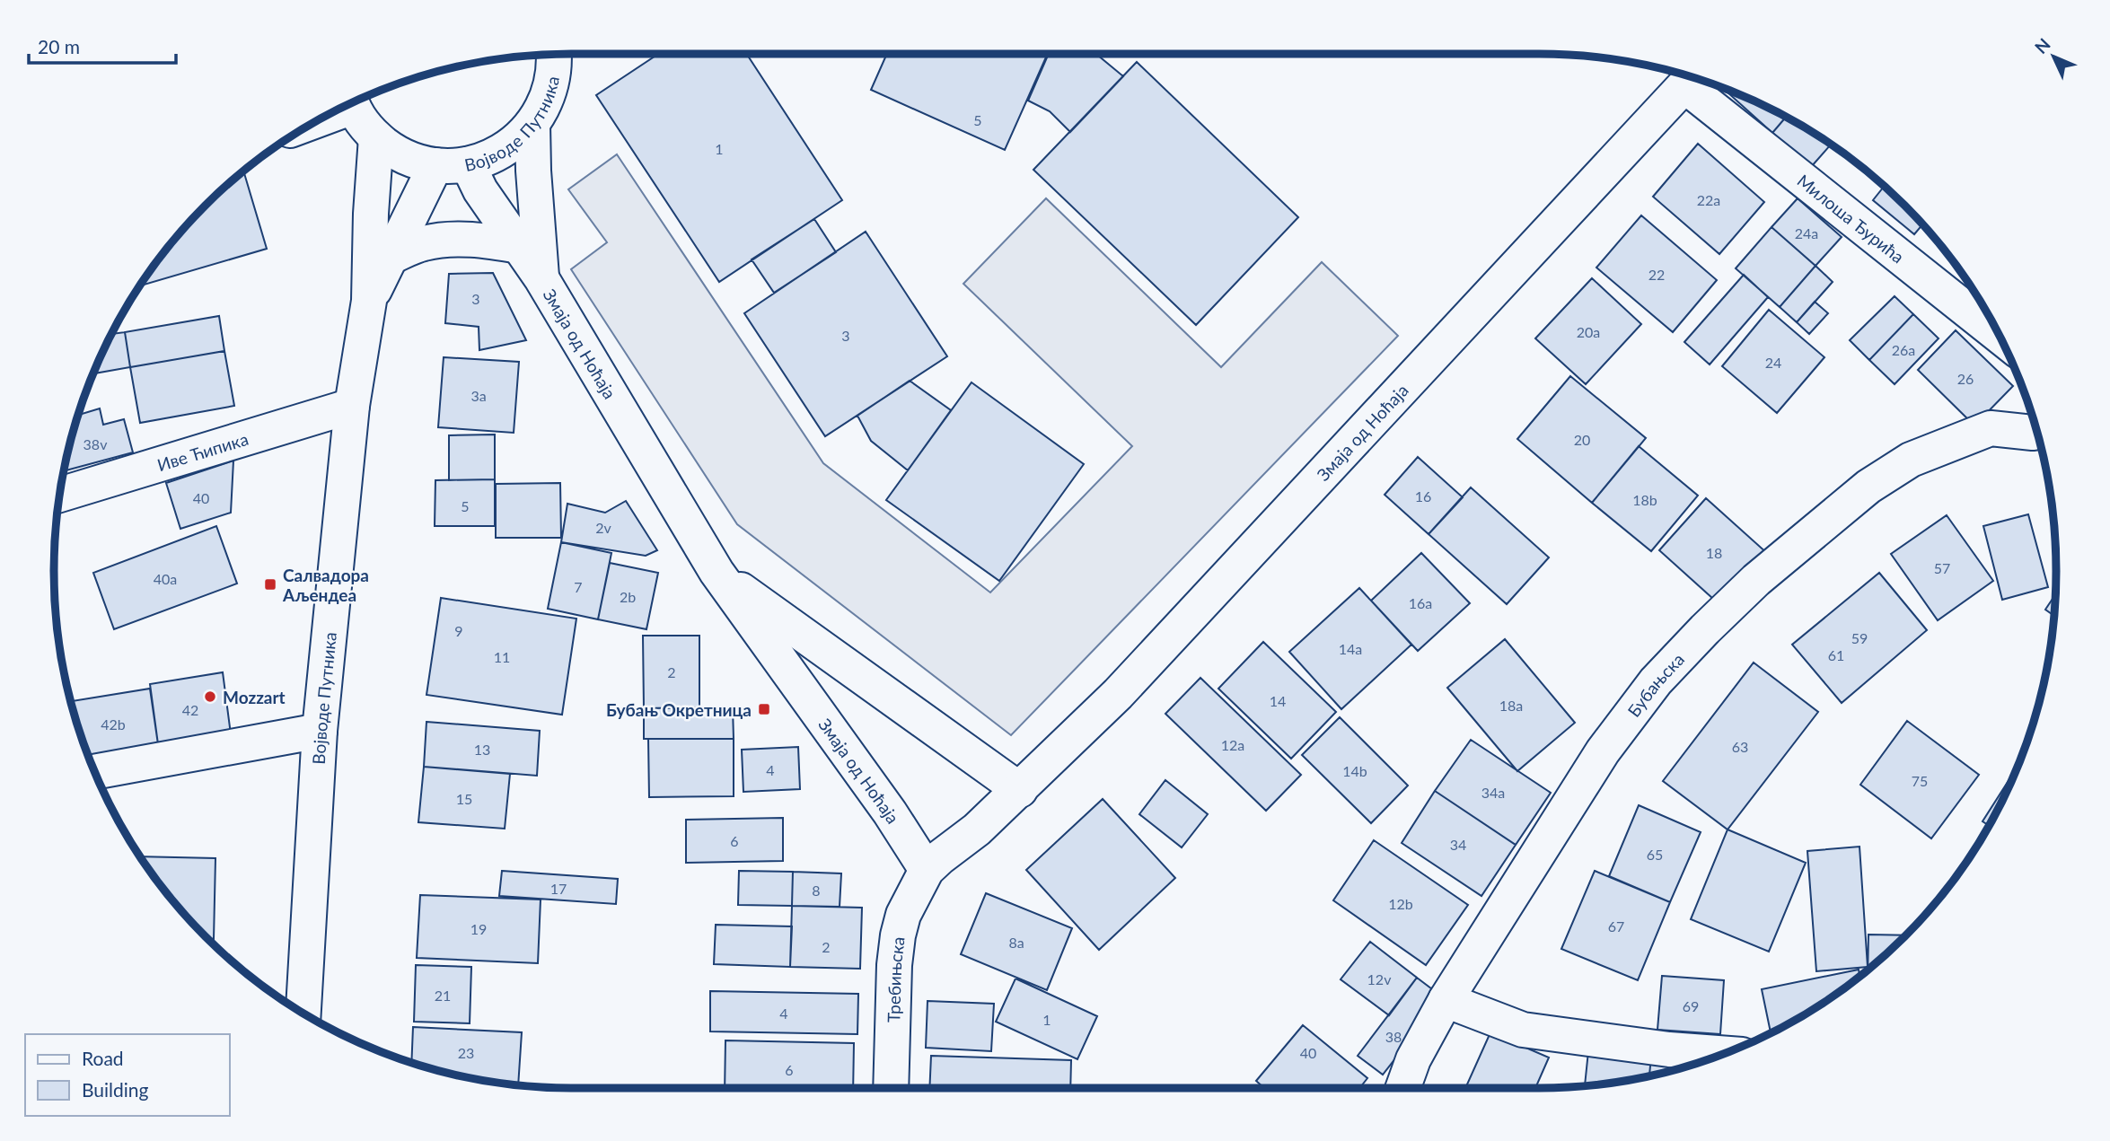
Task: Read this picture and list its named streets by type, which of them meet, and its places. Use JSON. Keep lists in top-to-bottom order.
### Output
{
  "streets": {
    "street": [
      "Војводе Путника",
      "Милоша Ђурића",
      "Змаја од Ноћаја",
      "Иве Ћипика",
      "Бубањска",
      "Требињска"
    ]
  },
  "crossings": [
    ["Војводе Путника", "Змаја од Ноћаја"],
    ["Војводе Путника", "Иве Ћипика"],
    ["Милоша Ђурића", "Змаја од Ноћаја"],
    ["Змаја од Ноћаја", "Требињска"]
  ],
  "places": {
    "transit": ["Салвадора Аљендеа", "Бубањ Окретница"],
    "other": ["Mozzart"]
  },
  "house_numbers": [
    "5",
    "1",
    "22a",
    "24a",
    "22",
    "3",
    "20a",
    "3",
    "26a",
    "24",
    "26",
    "3a",
    "20",
    "38v",
    "16",
    "40",
    "18b",
    "5",
    "2v",
    "18",
    "57",
    "40a",
    "7",
    "2b",
    "16a",
    "9",
    "59",
    "14a",
    "61",
    "11",
    "2",
    "14",
    "18a",
    "42",
    "42b",
    "12a",
    "63",
    "13",
    "4",
    "14b",
    "75",
    "34a",
    "15",
    "6",
    "34",
    "65",
    "17",
    "8",
    "12b",
    "67",
    "19",
    "8a",
    "2",
    "12v",
    "21",
    "69",
    "4",
    "1",
    "38",
    "23",
    "40",
    "6"
  ],
  "legend": ["Road", "Building"],
  "scale_bar": "20 m",
  "north": "top left"
}
